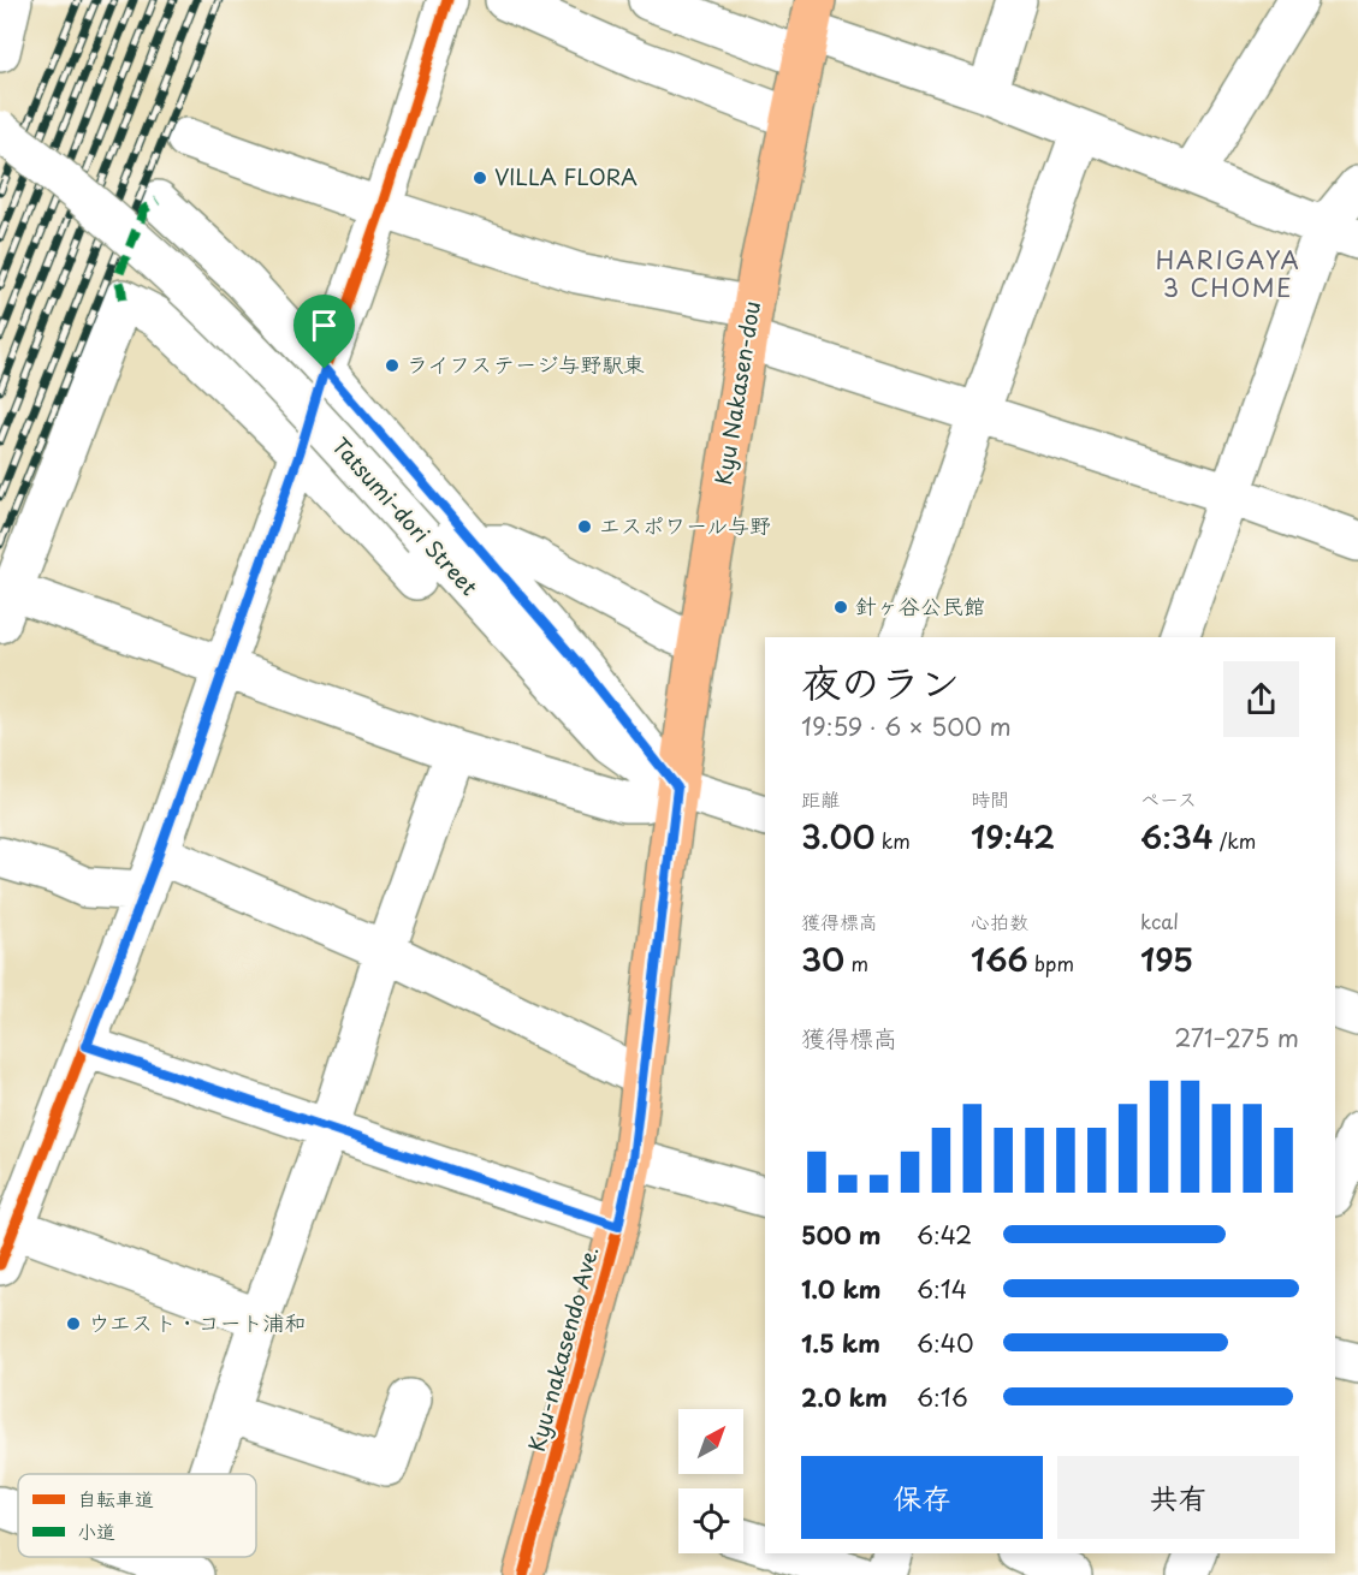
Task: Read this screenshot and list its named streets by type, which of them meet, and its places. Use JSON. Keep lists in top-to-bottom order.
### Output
{
  "streets": {
    "main road": ["Kyu Nakasen-dou", "Kyu-nakasendo Ave."],
    "street": ["Tatsumi-dori Street"]
  },
  "crossings": [
    ["Kyu Nakasen-dou", "Tatsumi-dori Street"],
    ["Kyu Nakasen-dou", "Kyu-nakasendo Ave."],
    ["Tatsumi-dori Street", "Kyu-nakasendo Ave."]
  ],
  "districts": ["HARIGAYA 3 CHOME"],
  "places": [
    "VILLA FLORA",
    "ライフステージ与野駅東",
    "エスポワール与野",
    "針ヶ谷公民館",
    "ウエスト・コート浦和"
  ],
  "legend": ["自転車道", "小道"],
  "north": "top right",
  "page": {
    "heading": ["夜のラン", "19:59 · 6 × 500 m"],
    "stats": [
      ["距離", "3.00 km"],
      ["時間", "19:42"],
      ["ペース", "6:34 /km"],
      ["獲得標高", "30 m"],
      ["心拍数", "166 bpm"],
      ["kcal", "195"]
    ],
    "chart": ["獲得標高", "271–275 m"],
    "list": [
      {
        "name": "500 m",
        "note": "6:42"
      },
      {
        "name": "1.0 km",
        "note": "6:14"
      },
      {
        "name": "1.5 km",
        "note": "6:40"
      },
      {
        "name": "2.0 km",
        "note": "6:16"
      }
    ],
    "buttons": ["保存", "共有"]
  }
}
